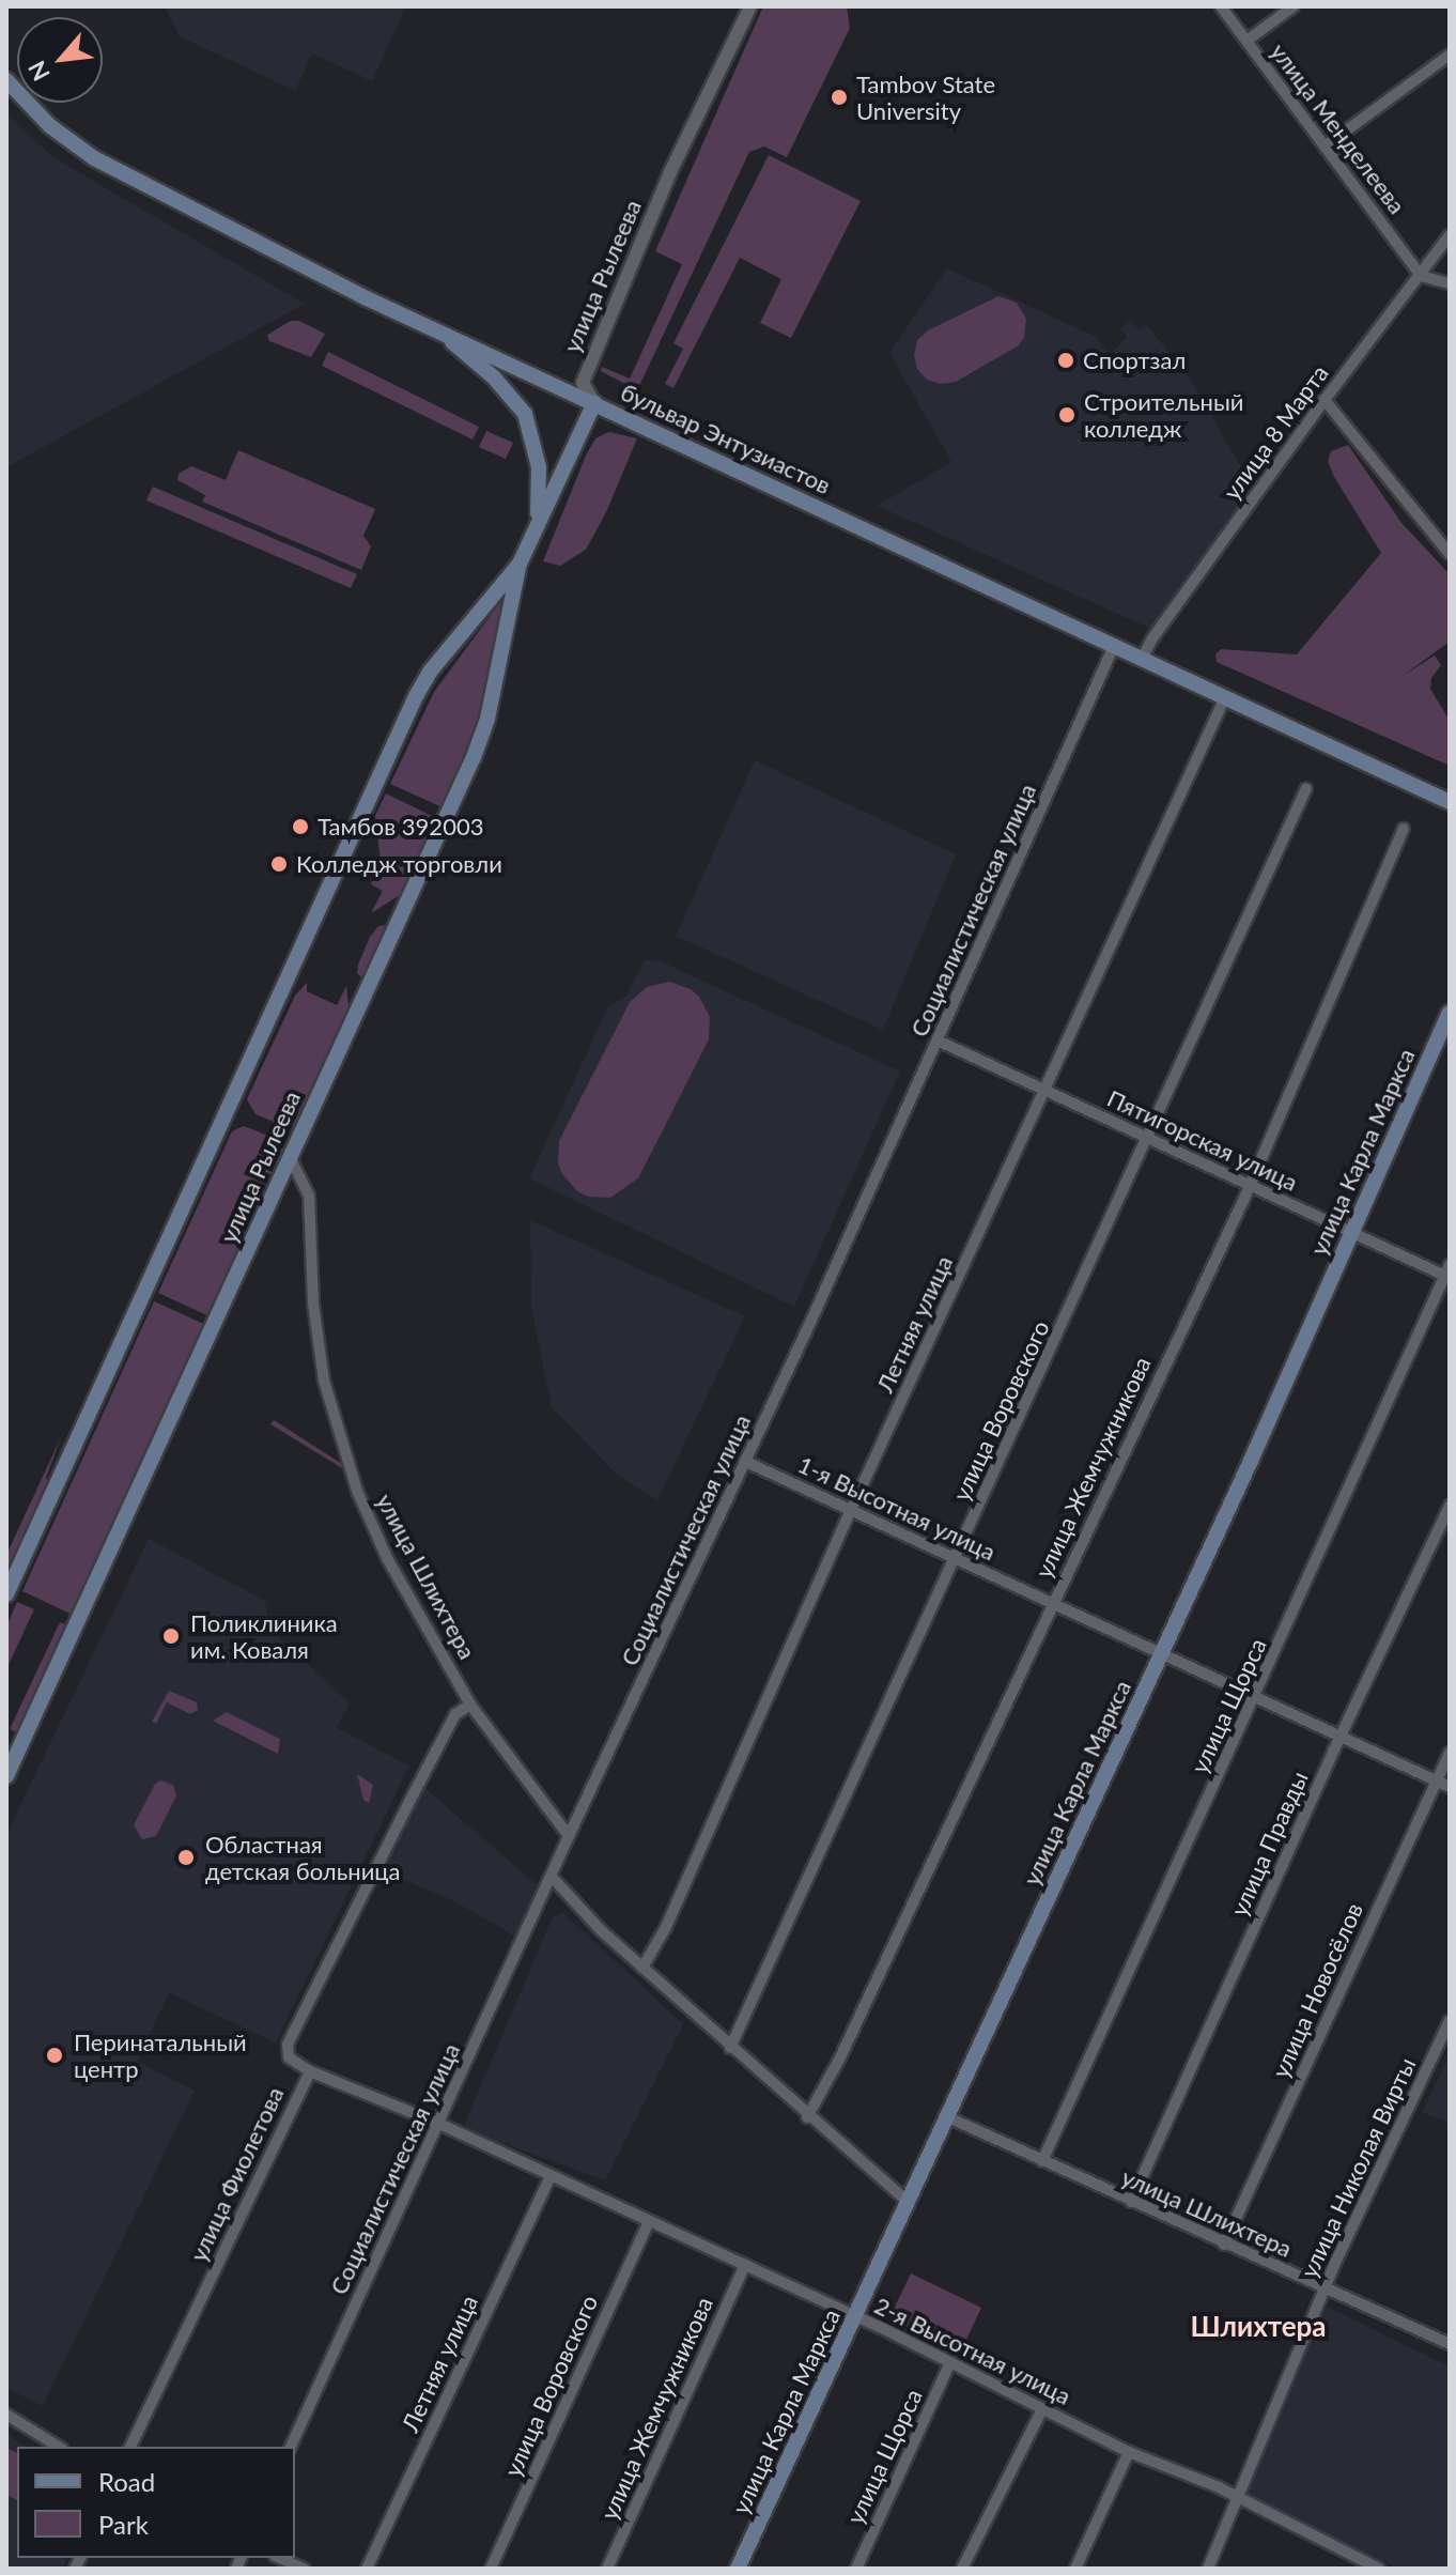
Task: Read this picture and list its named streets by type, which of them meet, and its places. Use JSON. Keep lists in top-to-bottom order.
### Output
{
  "streets": {
    "main road": ["улица Рылеева", "бульвар Энтузиастов", "улица Карла Маркса"],
    "street": [
      "улица Менделеева",
      "улица 8 Марта",
      "Социалистическая улица",
      "Пятигорская улица",
      "Летняя улица",
      "улица Воровского",
      "улица Жемчужникова",
      "1-я Высотная улица",
      "улица Шлихтера",
      "улица Щорса",
      "улица Правды",
      "улица Новосёлов",
      "улица Николая Вирты",
      "улица Фиолетова",
      "2-я Высотная улица"
    ]
  },
  "crossings": [
    ["улица Менделеева", "улица 8 Марта"],
    ["улица Рылеева", "бульвар Энтузиастов"],
    ["улица Рылеева", "улица Шлихтера"],
    ["улица 8 Марта", "бульвар Энтузиастов"],
    ["бульвар Энтузиастов", "Социалистическая улица"],
    ["бульвар Энтузиастов", "Летняя улица"],
    ["Социалистическая улица", "Пятигорская улица"],
    ["Социалистическая улица", "1-я Высотная улица"],
    ["Социалистическая улица", "улица Шлихтера"],
    ["Социалистическая улица", "2-я Высотная улица"],
    ["Пятигорская улица", "улица Карла Маркса"],
    ["Пятигорская улица", "Летняя улица"],
    ["Пятигорская улица", "улица Воровского"],
    ["Пятигорская улица", "улица Жемчужникова"],
    ["Пятигорская улица", "улица Щорса"],
    ["улица Карла Маркса", "1-я Высотная улица"],
    ["улица Карла Маркса", "улица Шлихтера"],
    ["улица Карла Маркса", "2-я Высотная улица"],
    ["Летняя улица", "1-я Высотная улица"],
    ["Летняя улица", "2-я Высотная улица"],
    ["улица Воровского", "1-я Высотная улица"],
    ["улица Воровского", "2-я Высотная улица"],
    ["улица Жемчужникова", "1-я Высотная улица"],
    ["улица Жемчужникова", "2-я Высотная улица"],
    ["1-я Высотная улица", "улица Щорса"],
    ["1-я Высотная улица", "улица Правды"],
    ["1-я Высотная улица", "улица Новосёлов"],
    ["улица Шлихтера", "улица Щорса"],
    ["улица Шлихтера", "улица Правды"],
    ["улица Шлихтера", "улица Новосёлов"],
    ["улица Шлихтера", "улица Николая Вирты"],
    ["улица Шлихтера", "улица Фиолетова"],
    ["улица Щорса", "2-я Высотная улица"],
    ["улица Николая Вирты", "2-я Высотная улица"],
    ["улица Фиолетова", "2-я Высотная улица"]
  ],
  "districts": ["Шлихтера"],
  "places": [
    "Tambov State University",
    "Спортзал",
    "Строительный колледж",
    "Тамбов 392003",
    "Колледж торговли",
    "Поликлиника им. Коваля",
    "Областная детская больница",
    "Перинатальный центр"
  ],
  "legend": ["Road", "Park"],
  "north": "bottom left"
}
